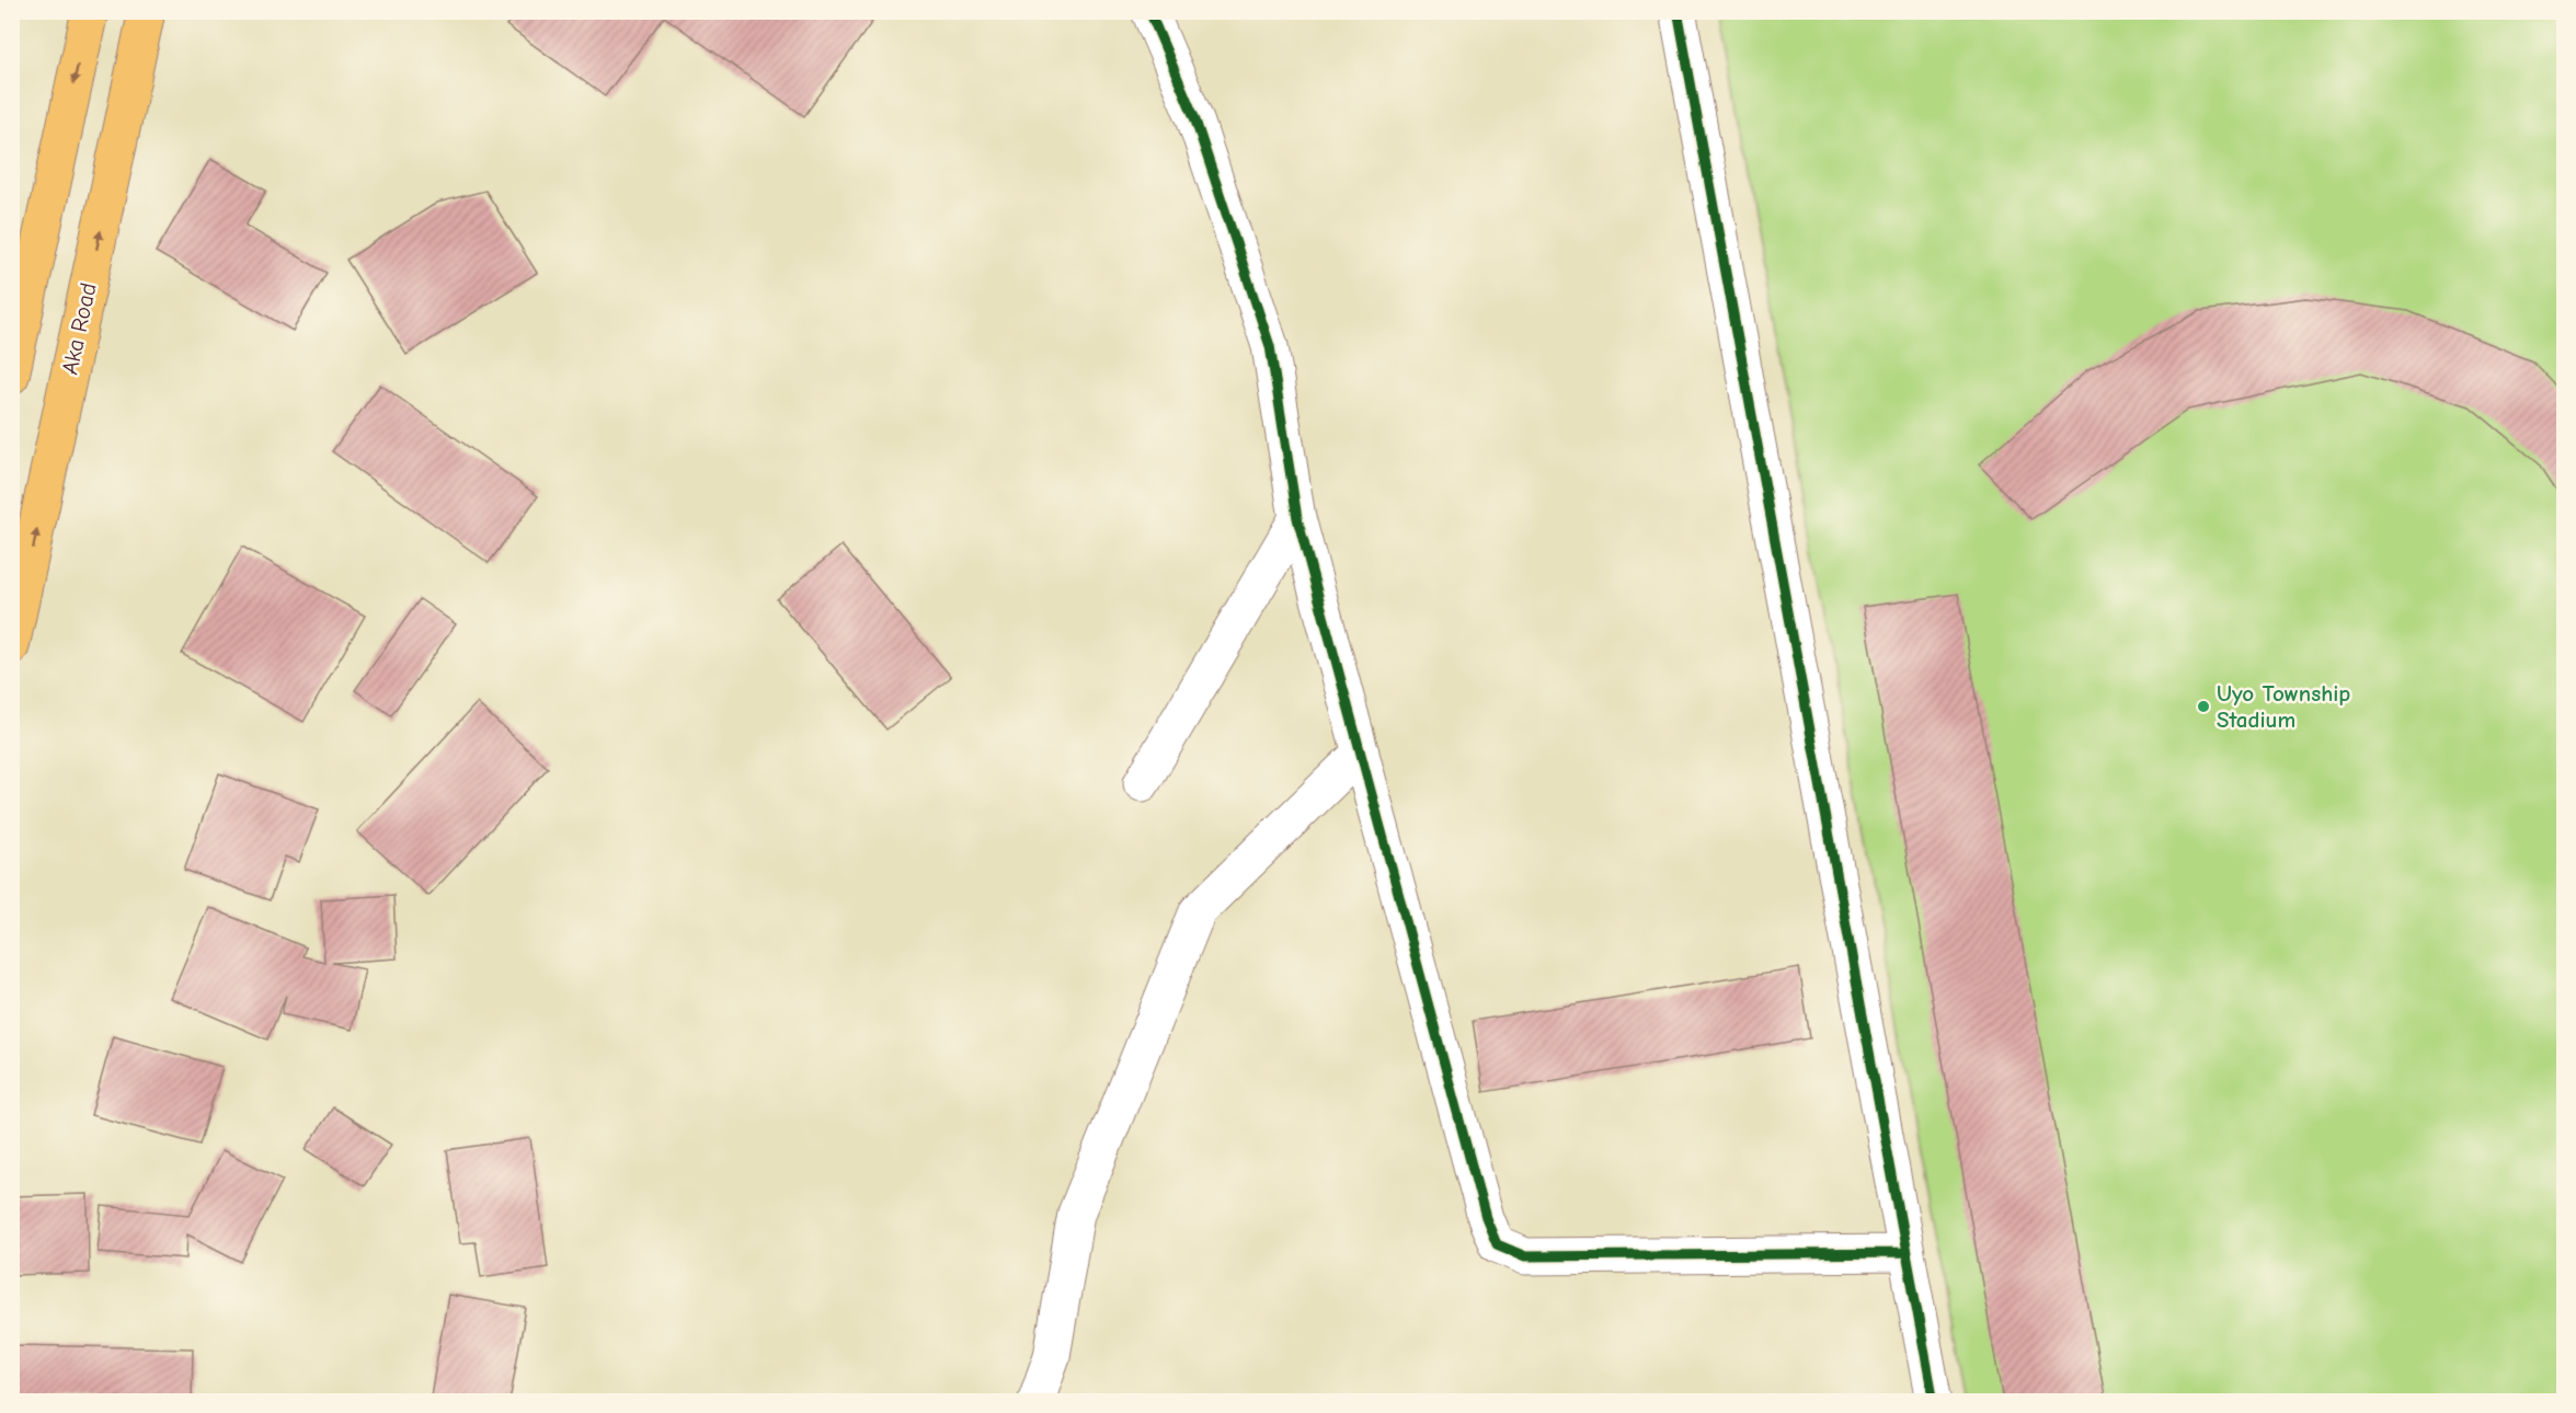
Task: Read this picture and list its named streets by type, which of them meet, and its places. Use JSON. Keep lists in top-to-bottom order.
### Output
{
  "streets": {
    "main road": ["Aka Road"]
  },
  "places": ["Uyo Township Stadium"]
}
